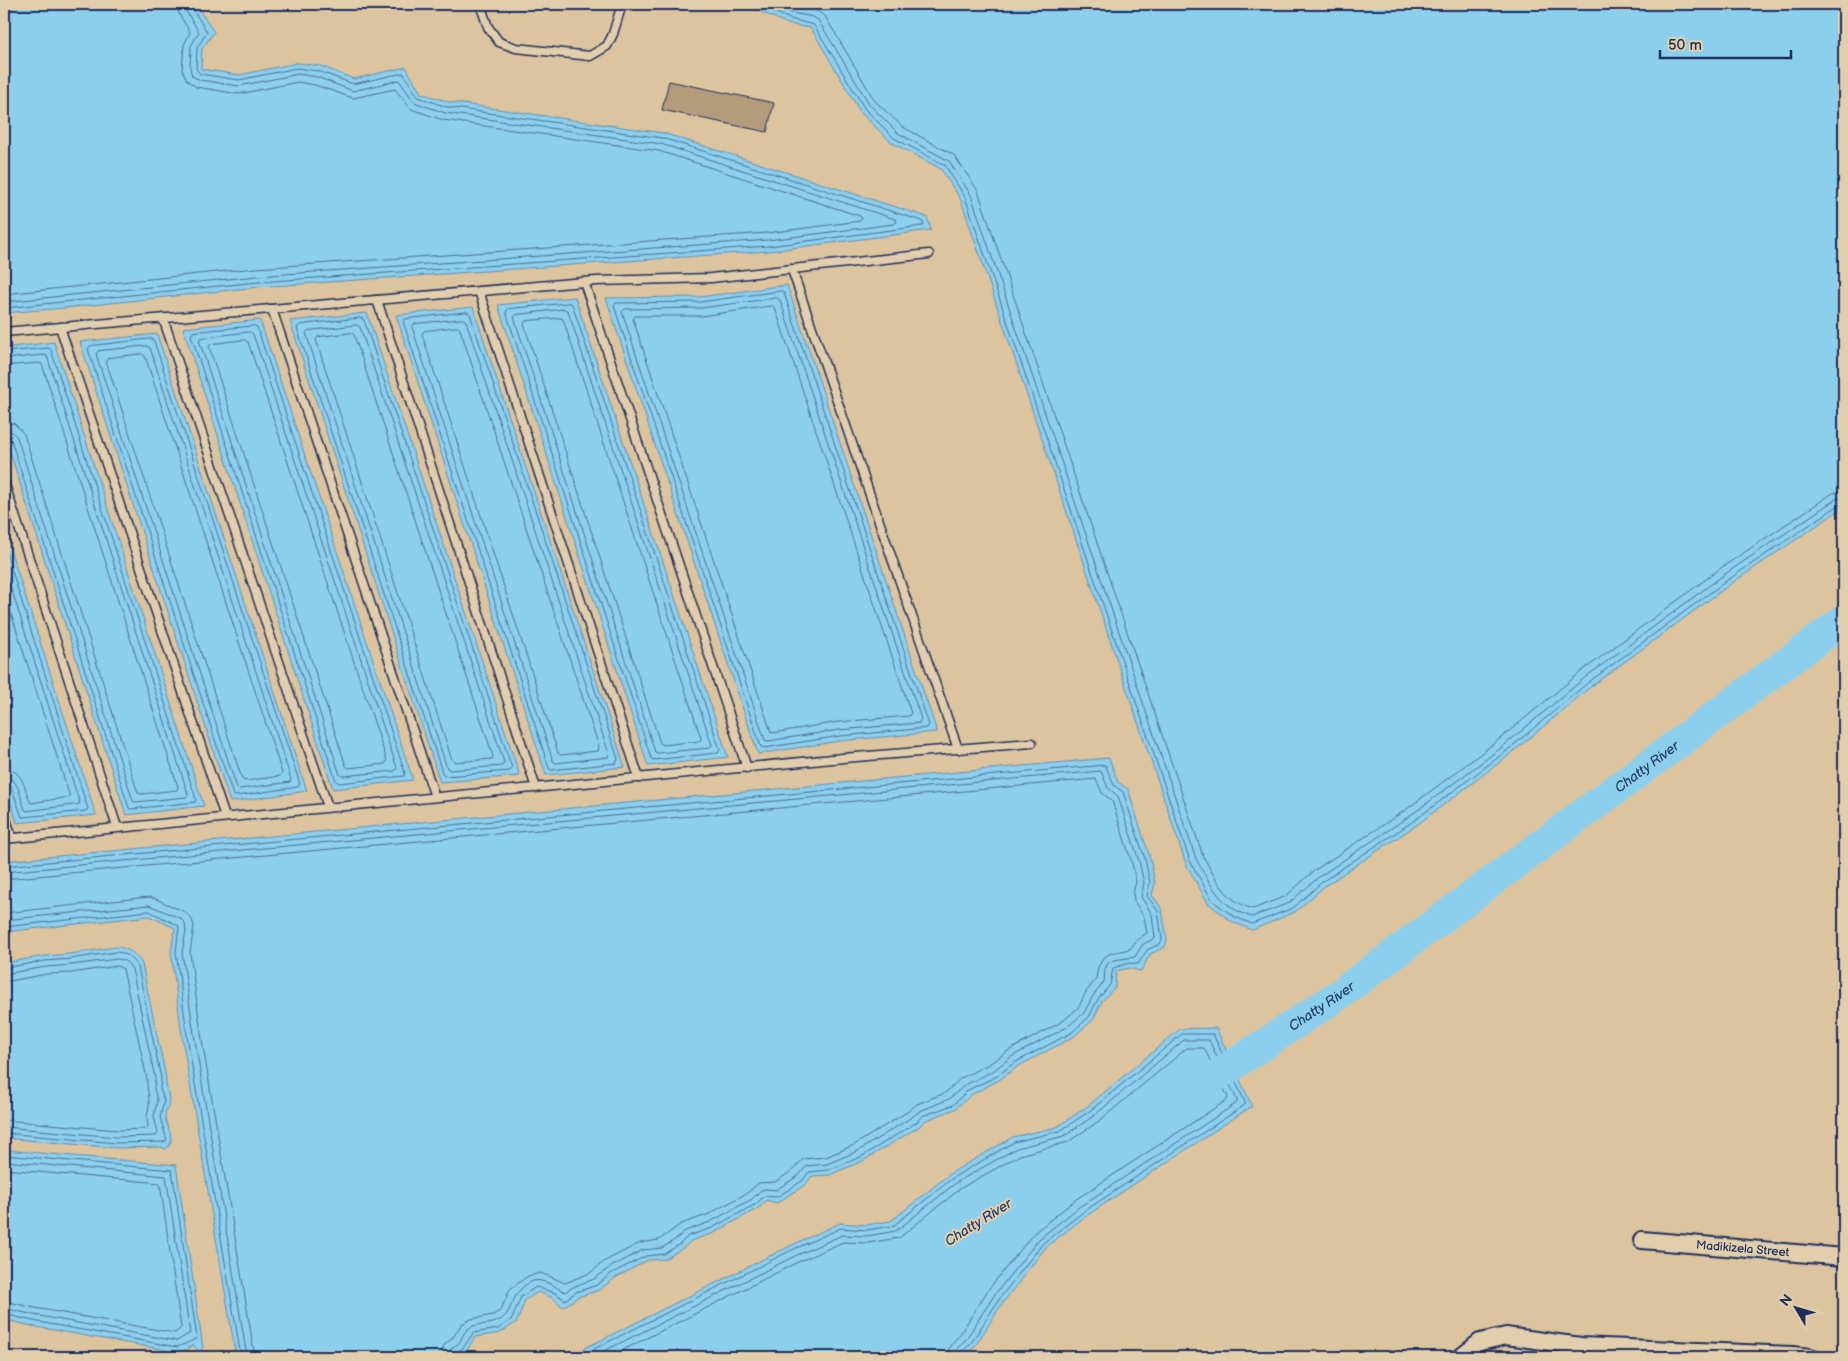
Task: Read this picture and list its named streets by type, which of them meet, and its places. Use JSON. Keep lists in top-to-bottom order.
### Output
{
  "streets": {
    "street": ["Madikizela Street"]
  },
  "water": ["Chatty River"],
  "scale_bar": "50 m",
  "north": "top left"
}
